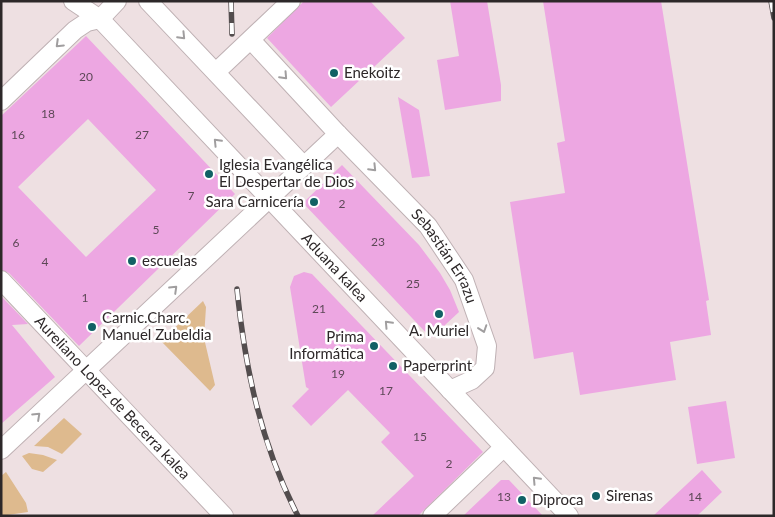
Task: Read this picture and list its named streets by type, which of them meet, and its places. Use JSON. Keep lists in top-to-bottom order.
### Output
{
  "streets": {
    "street": ["Sebastián Errazu", "Aduana kalea", "Aureliano Lopez de Becerra kalea"]
  },
  "crossings": [
    ["Sebastián Errazu", "Aduana kalea"]
  ],
  "one_way": ["Sebastián Errazu"],
  "places": [
    "Enekoitz",
    "Iglesia Evangélica El Despertar de Dios",
    "Sara Carnicería",
    "escuelas",
    "A. Muriel",
    "Carnic.Charc. Manuel Zubeldia",
    "Prima Informática",
    "Paperprint",
    "Sirenas",
    "Diproca"
  ],
  "house_numbers": [
    "20",
    "18",
    "16",
    "27",
    "7",
    "2",
    "5",
    "23",
    "6",
    "4",
    "25",
    "1",
    "21",
    "19",
    "17",
    "15",
    "2",
    "13",
    "14"
  ]
}
